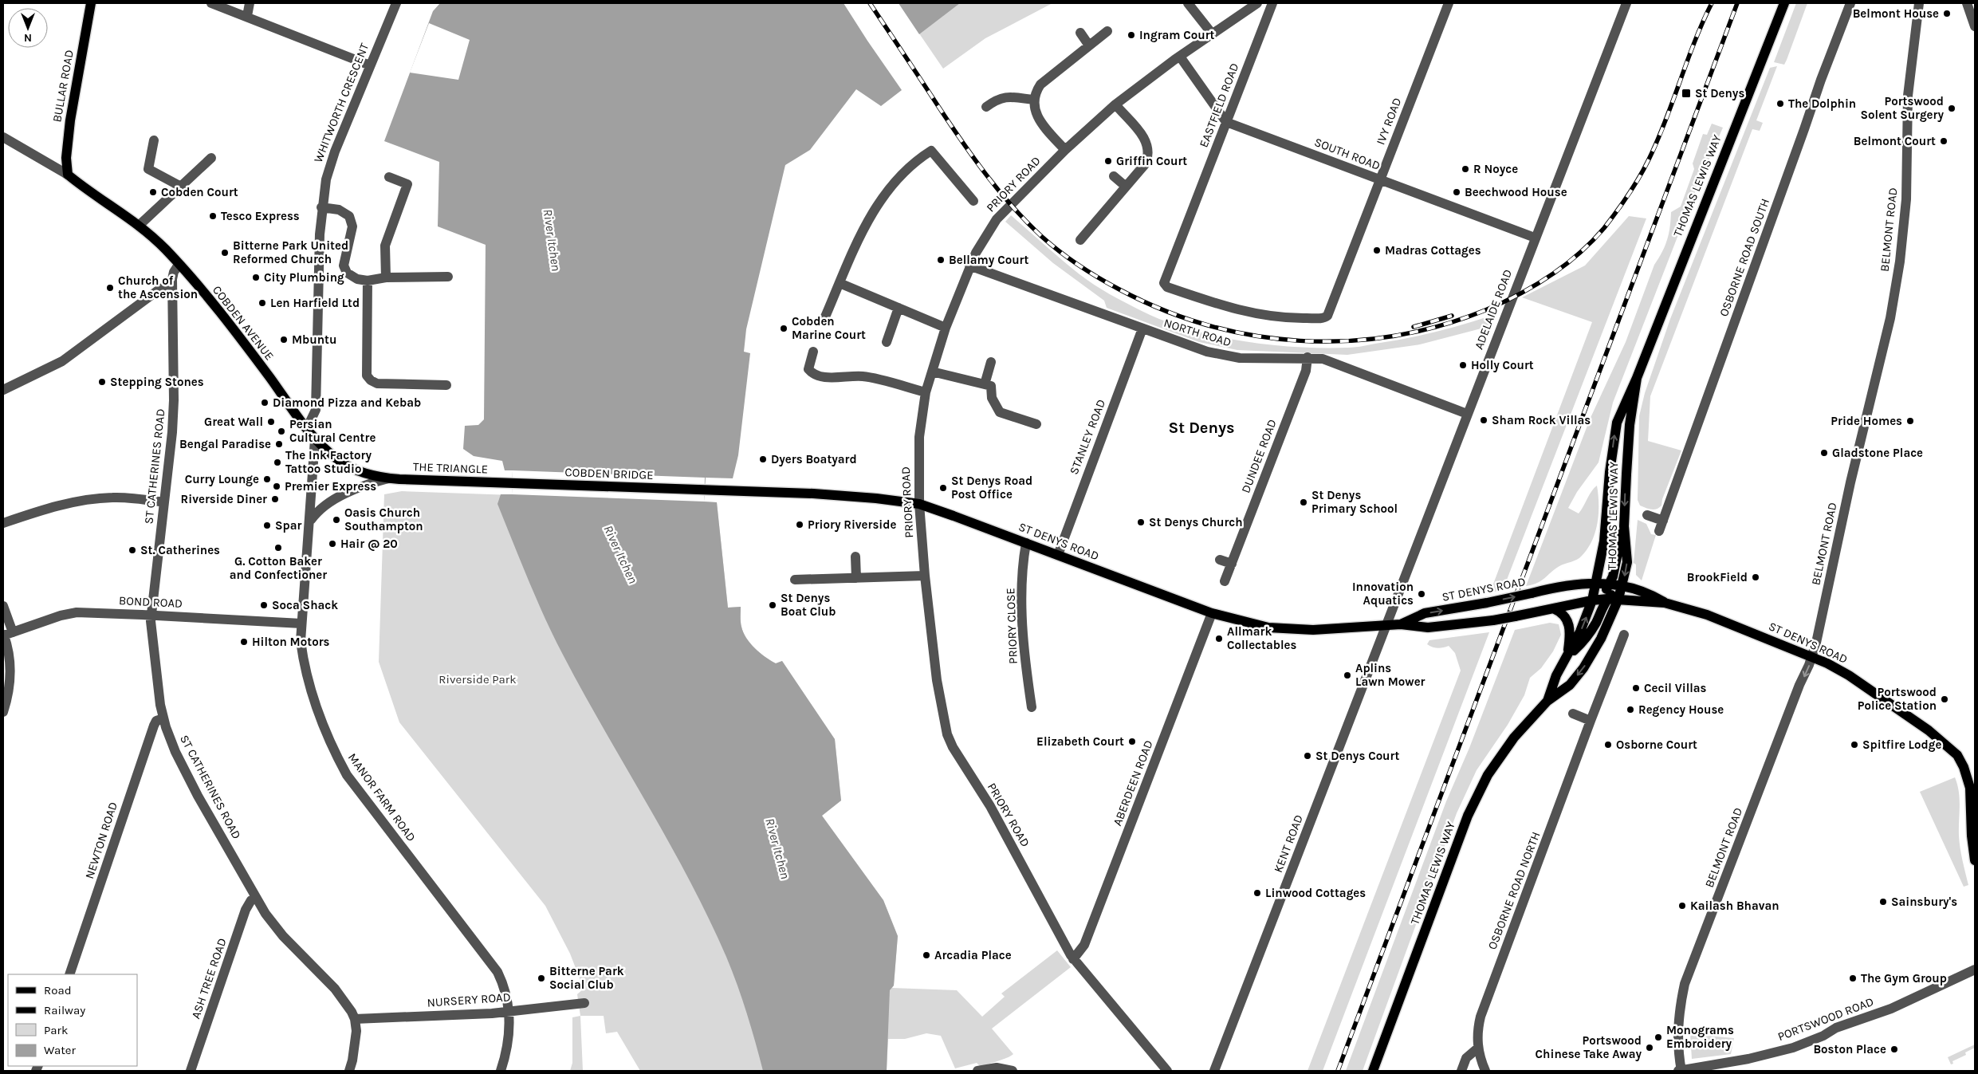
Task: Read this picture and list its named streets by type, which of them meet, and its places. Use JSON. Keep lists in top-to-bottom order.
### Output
{
  "streets": {
    "main road": [
      "BULLAR ROAD",
      "THOMAS LEWIS WAY",
      "COBDEN AVENUE",
      "THE TRIANGLE",
      "COBDEN BRIDGE",
      "ST DENYS ROAD"
    ],
    "street": [
      "WHITWORTH CRESCENT",
      "EASTFIELD ROAD",
      "IVY ROAD",
      "SOUTH ROAD",
      "PRIORY ROAD",
      "BELMONT ROAD",
      "OSBORNE ROAD SOUTH",
      "ADELAIDE ROAD",
      "NORTH ROAD",
      "STANLEY ROAD",
      "DUNDEE ROAD",
      "ST CATHERINES ROAD",
      "BOND ROAD",
      "PRIORY CLOSE",
      "ABERDEEN ROAD",
      "MANOR FARM ROAD",
      "NEWTON ROAD",
      "KENT ROAD",
      "OSBORNE ROAD NORTH",
      "ASH TREE ROAD",
      "NURSERY ROAD",
      "PORTSWOOD ROAD"
    ]
  },
  "crossings": [
    ["BULLAR ROAD", "COBDEN AVENUE"],
    ["WHITWORTH CRESCENT", "COBDEN AVENUE"],
    ["EASTFIELD ROAD", "IVY ROAD"],
    ["EASTFIELD ROAD", "SOUTH ROAD"],
    ["IVY ROAD", "SOUTH ROAD"],
    ["SOUTH ROAD", "ADELAIDE ROAD"],
    ["PRIORY ROAD", "NORTH ROAD"],
    ["PRIORY ROAD", "ST DENYS ROAD"],
    ["PRIORY ROAD", "ABERDEEN ROAD"],
    ["THOMAS LEWIS WAY", "ST DENYS ROAD"],
    ["BELMONT ROAD", "ST DENYS ROAD"],
    ["BELMONT ROAD", "PORTSWOOD ROAD"],
    ["ADELAIDE ROAD", "NORTH ROAD"],
    ["ADELAIDE ROAD", "ST DENYS ROAD"],
    ["ADELAIDE ROAD", "KENT ROAD"],
    ["COBDEN AVENUE", "ST CATHERINES ROAD"],
    ["COBDEN AVENUE", "THE TRIANGLE"],
    ["COBDEN AVENUE", "MANOR FARM ROAD"],
    ["NORTH ROAD", "STANLEY ROAD"],
    ["NORTH ROAD", "DUNDEE ROAD"],
    ["STANLEY ROAD", "ST DENYS ROAD"],
    ["ST CATHERINES ROAD", "BOND ROAD"],
    ["ST CATHERINES ROAD", "NEWTON ROAD"],
    ["ST CATHERINES ROAD", "ASH TREE ROAD"],
    ["ST CATHERINES ROAD", "NURSERY ROAD"],
    ["THE TRIANGLE", "COBDEN BRIDGE"],
    ["THE TRIANGLE", "MANOR FARM ROAD"],
    ["COBDEN BRIDGE", "ST DENYS ROAD"],
    ["ST DENYS ROAD", "PRIORY CLOSE"],
    ["ST DENYS ROAD", "ABERDEEN ROAD"],
    ["ST DENYS ROAD", "KENT ROAD"],
    ["BOND ROAD", "MANOR FARM ROAD"],
    ["MANOR FARM ROAD", "NURSERY ROAD"]
  ],
  "one_way": ["BELMONT ROAD"],
  "districts": ["St Denys"],
  "water": ["River Itchen"],
  "parks": ["Riverside Park"],
  "places": {
    "other": [
      "Belmont House",
      "Ingram Court",
      "The Dolphin",
      "Portswood Solent Surgery",
      "Belmont Court",
      "Griffin Court",
      "R Noyce",
      "Cobden Court",
      "Beechwood House",
      "Tesco Express",
      "Madras Cottages",
      "Bitterne Park United Reformed Church",
      "Bellamy Court",
      "City Plumbing",
      "Church of the Ascension",
      "Len Harfield Ltd",
      "Cobden Marine Court",
      "Mbuntu",
      "Holly Court",
      "Stepping Stones",
      "Diamond Pizza and Kebab",
      "Sham Rock Villas",
      "Pride Homes",
      "Great Wall",
      "Persian Cultural Centre",
      "Bengal Paradise",
      "Gladstone Place",
      "Dyers Boatyard",
      "The Ink Factory Tattoo Studio",
      "Curry Lounge",
      "Premier Express",
      "St Denys Road Post Office",
      "Riverside Diner",
      "St Denys Primary School",
      "Oasis Church Southampton",
      "St Denys Church",
      "Priory Riverside",
      "Spar",
      "Hair @ 20",
      "G. Cotton Baker and Confectioner",
      "St. Catherines",
      "BrookField",
      "Innovation Aquatics",
      "Soca Shack",
      "St Denys Boat Club",
      "Allmark Collectables",
      "Hilton Motors",
      "Aplins Lawn Mower",
      "Cecil Villas",
      "Portswood Police Station",
      "Regency House",
      "Elizabeth Court",
      "Osborne Court",
      "Spitfire Lodge",
      "St Denys Court",
      "Linwood Cottages",
      "Sainsbury's",
      "Kailash Bhavan",
      "Arcadia Place",
      "Bitterne Park Social Club",
      "The Gym Group",
      "Monograms Embroidery",
      "Portswood Chinese Take Away",
      "Boston Place"
    ],
    "transit": ["St Denys"]
  },
  "legend": [
    "Road",
    "Railway",
    "Park",
    "Water"
  ],
  "north": "bottom"
}
